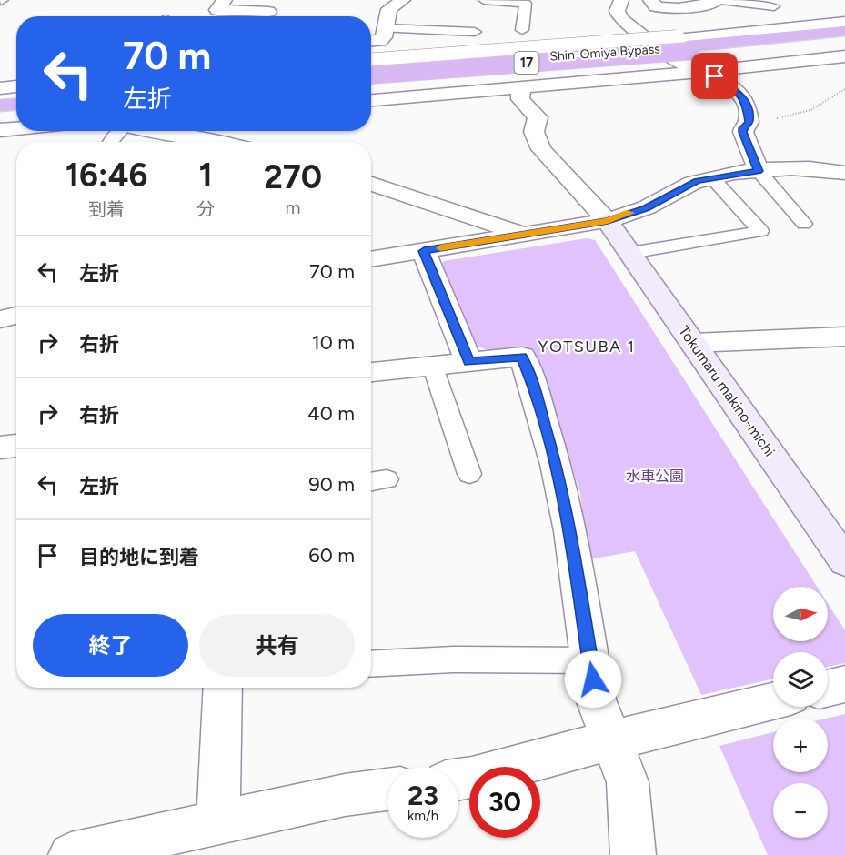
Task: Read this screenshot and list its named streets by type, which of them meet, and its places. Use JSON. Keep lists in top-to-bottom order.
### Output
{
  "streets": {
    "highway": ["Shin-Omiya Bypass", "17"],
    "street": ["Tokumaru makino-michi"]
  },
  "crossings": [
    ["Shin-Omiya Bypass", "17"]
  ],
  "districts": ["YOTSUBA 1"],
  "parks": ["水車公園"],
  "north": "right",
  "page": {
    "turn": ["70 m", "左折"],
    "eta": [
      "16:46",
      "到着",
      "1",
      "分",
      "270",
      "m"
    ],
    "list": [
      {
        "name": "左折",
        "value": "70 m"
      },
      {
        "name": "右折",
        "value": "10 m"
      },
      {
        "name": "右折",
        "value": "40 m"
      },
      {
        "name": "左折",
        "value": "90 m"
      },
      {
        "name": "目的地に到着",
        "value": "60 m"
      }
    ],
    "map_buttons": ["+", "−"],
    "buttons": ["終了", "共有"],
    "speed": "23 km/h",
    "limit": "30"
  }
}
